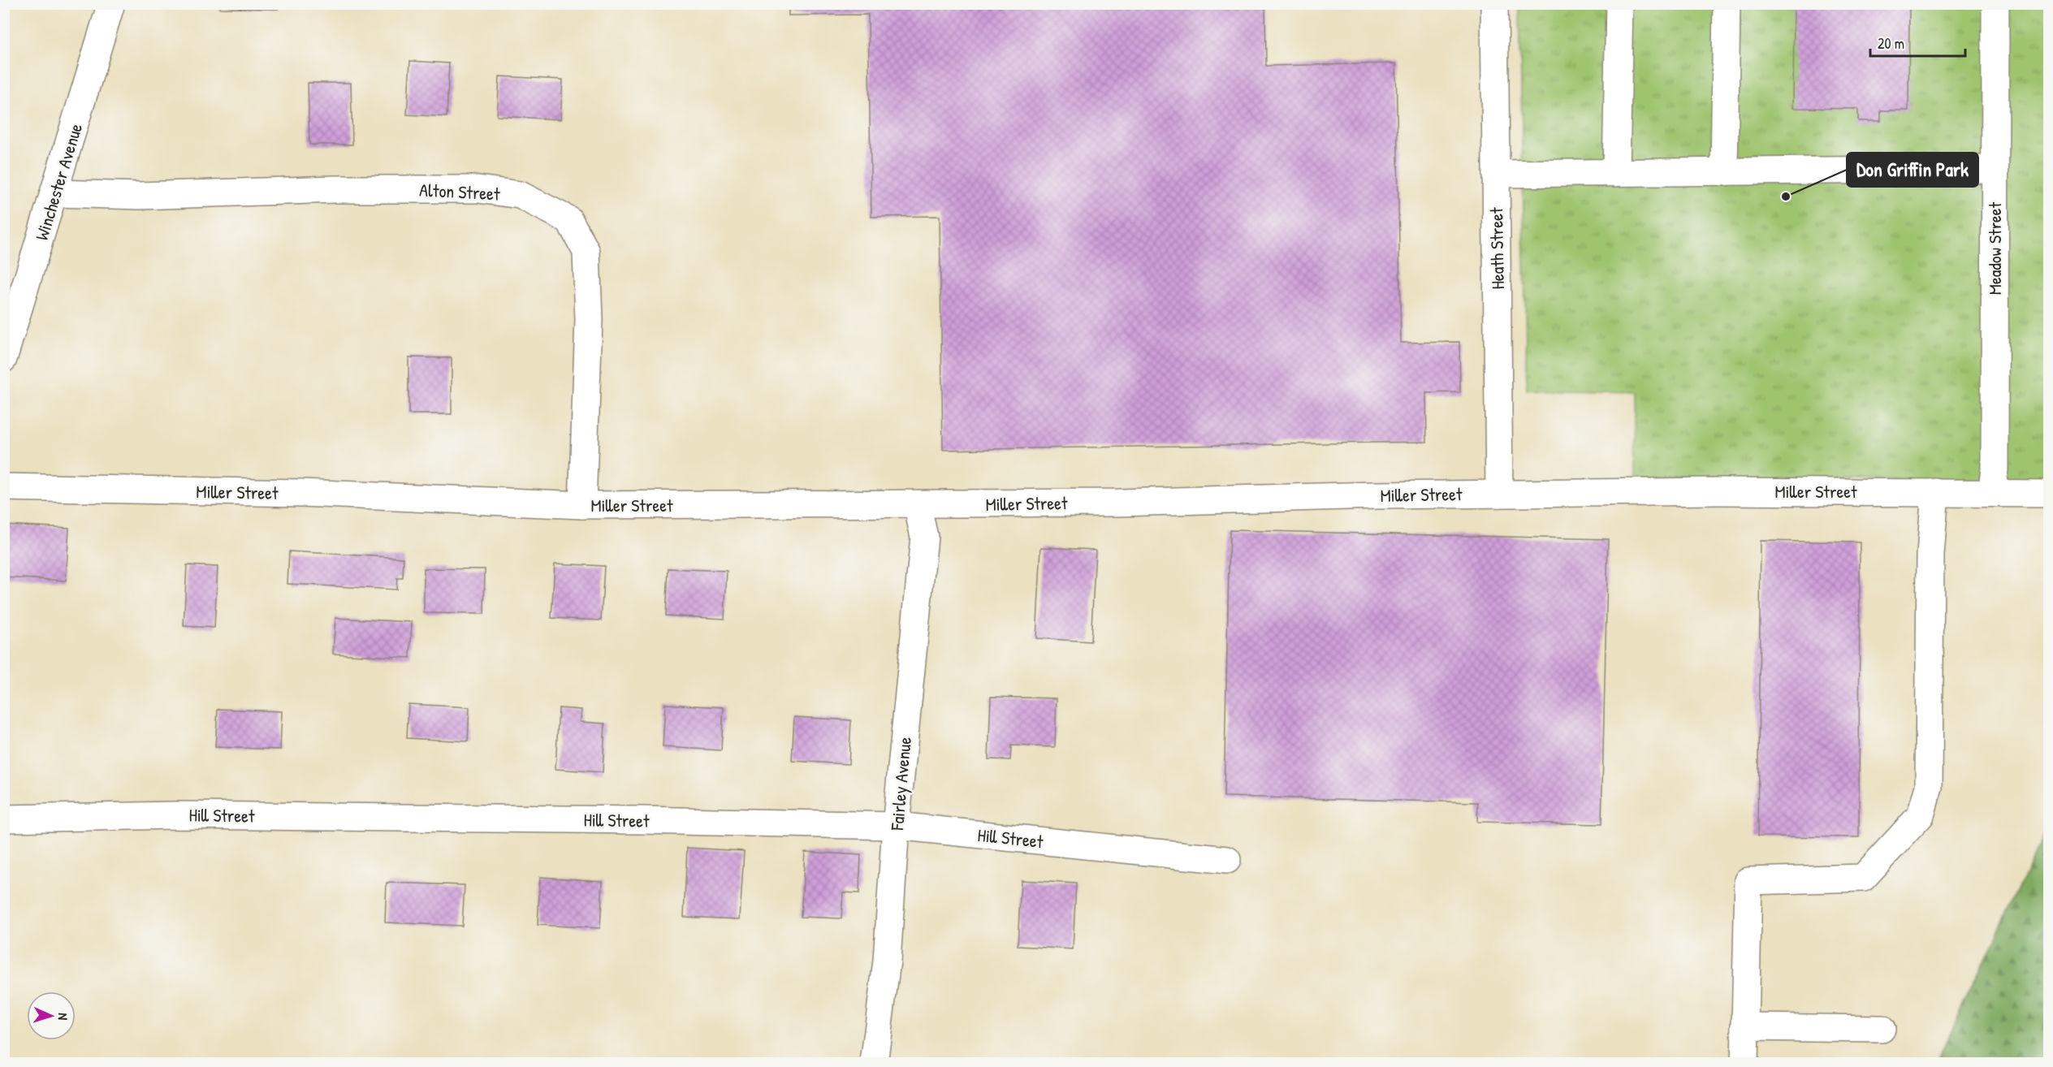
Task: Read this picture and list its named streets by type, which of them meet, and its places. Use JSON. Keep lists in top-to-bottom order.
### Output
{
  "streets": {
    "street": [
      "Winchester Avenue",
      "Alton Street",
      "Heath Street",
      "Meadow Street",
      "Miller Street",
      "Fairley Avenue",
      "Hill Street"
    ]
  },
  "crossings": [
    ["Winchester Avenue", "Alton Street"],
    ["Alton Street", "Miller Street"],
    ["Heath Street", "Miller Street"],
    ["Meadow Street", "Miller Street"],
    ["Miller Street", "Fairley Avenue"],
    ["Fairley Avenue", "Hill Street"]
  ],
  "places": ["Don Griffin Park"],
  "scale_bar": "20 m",
  "north": "right"
}
